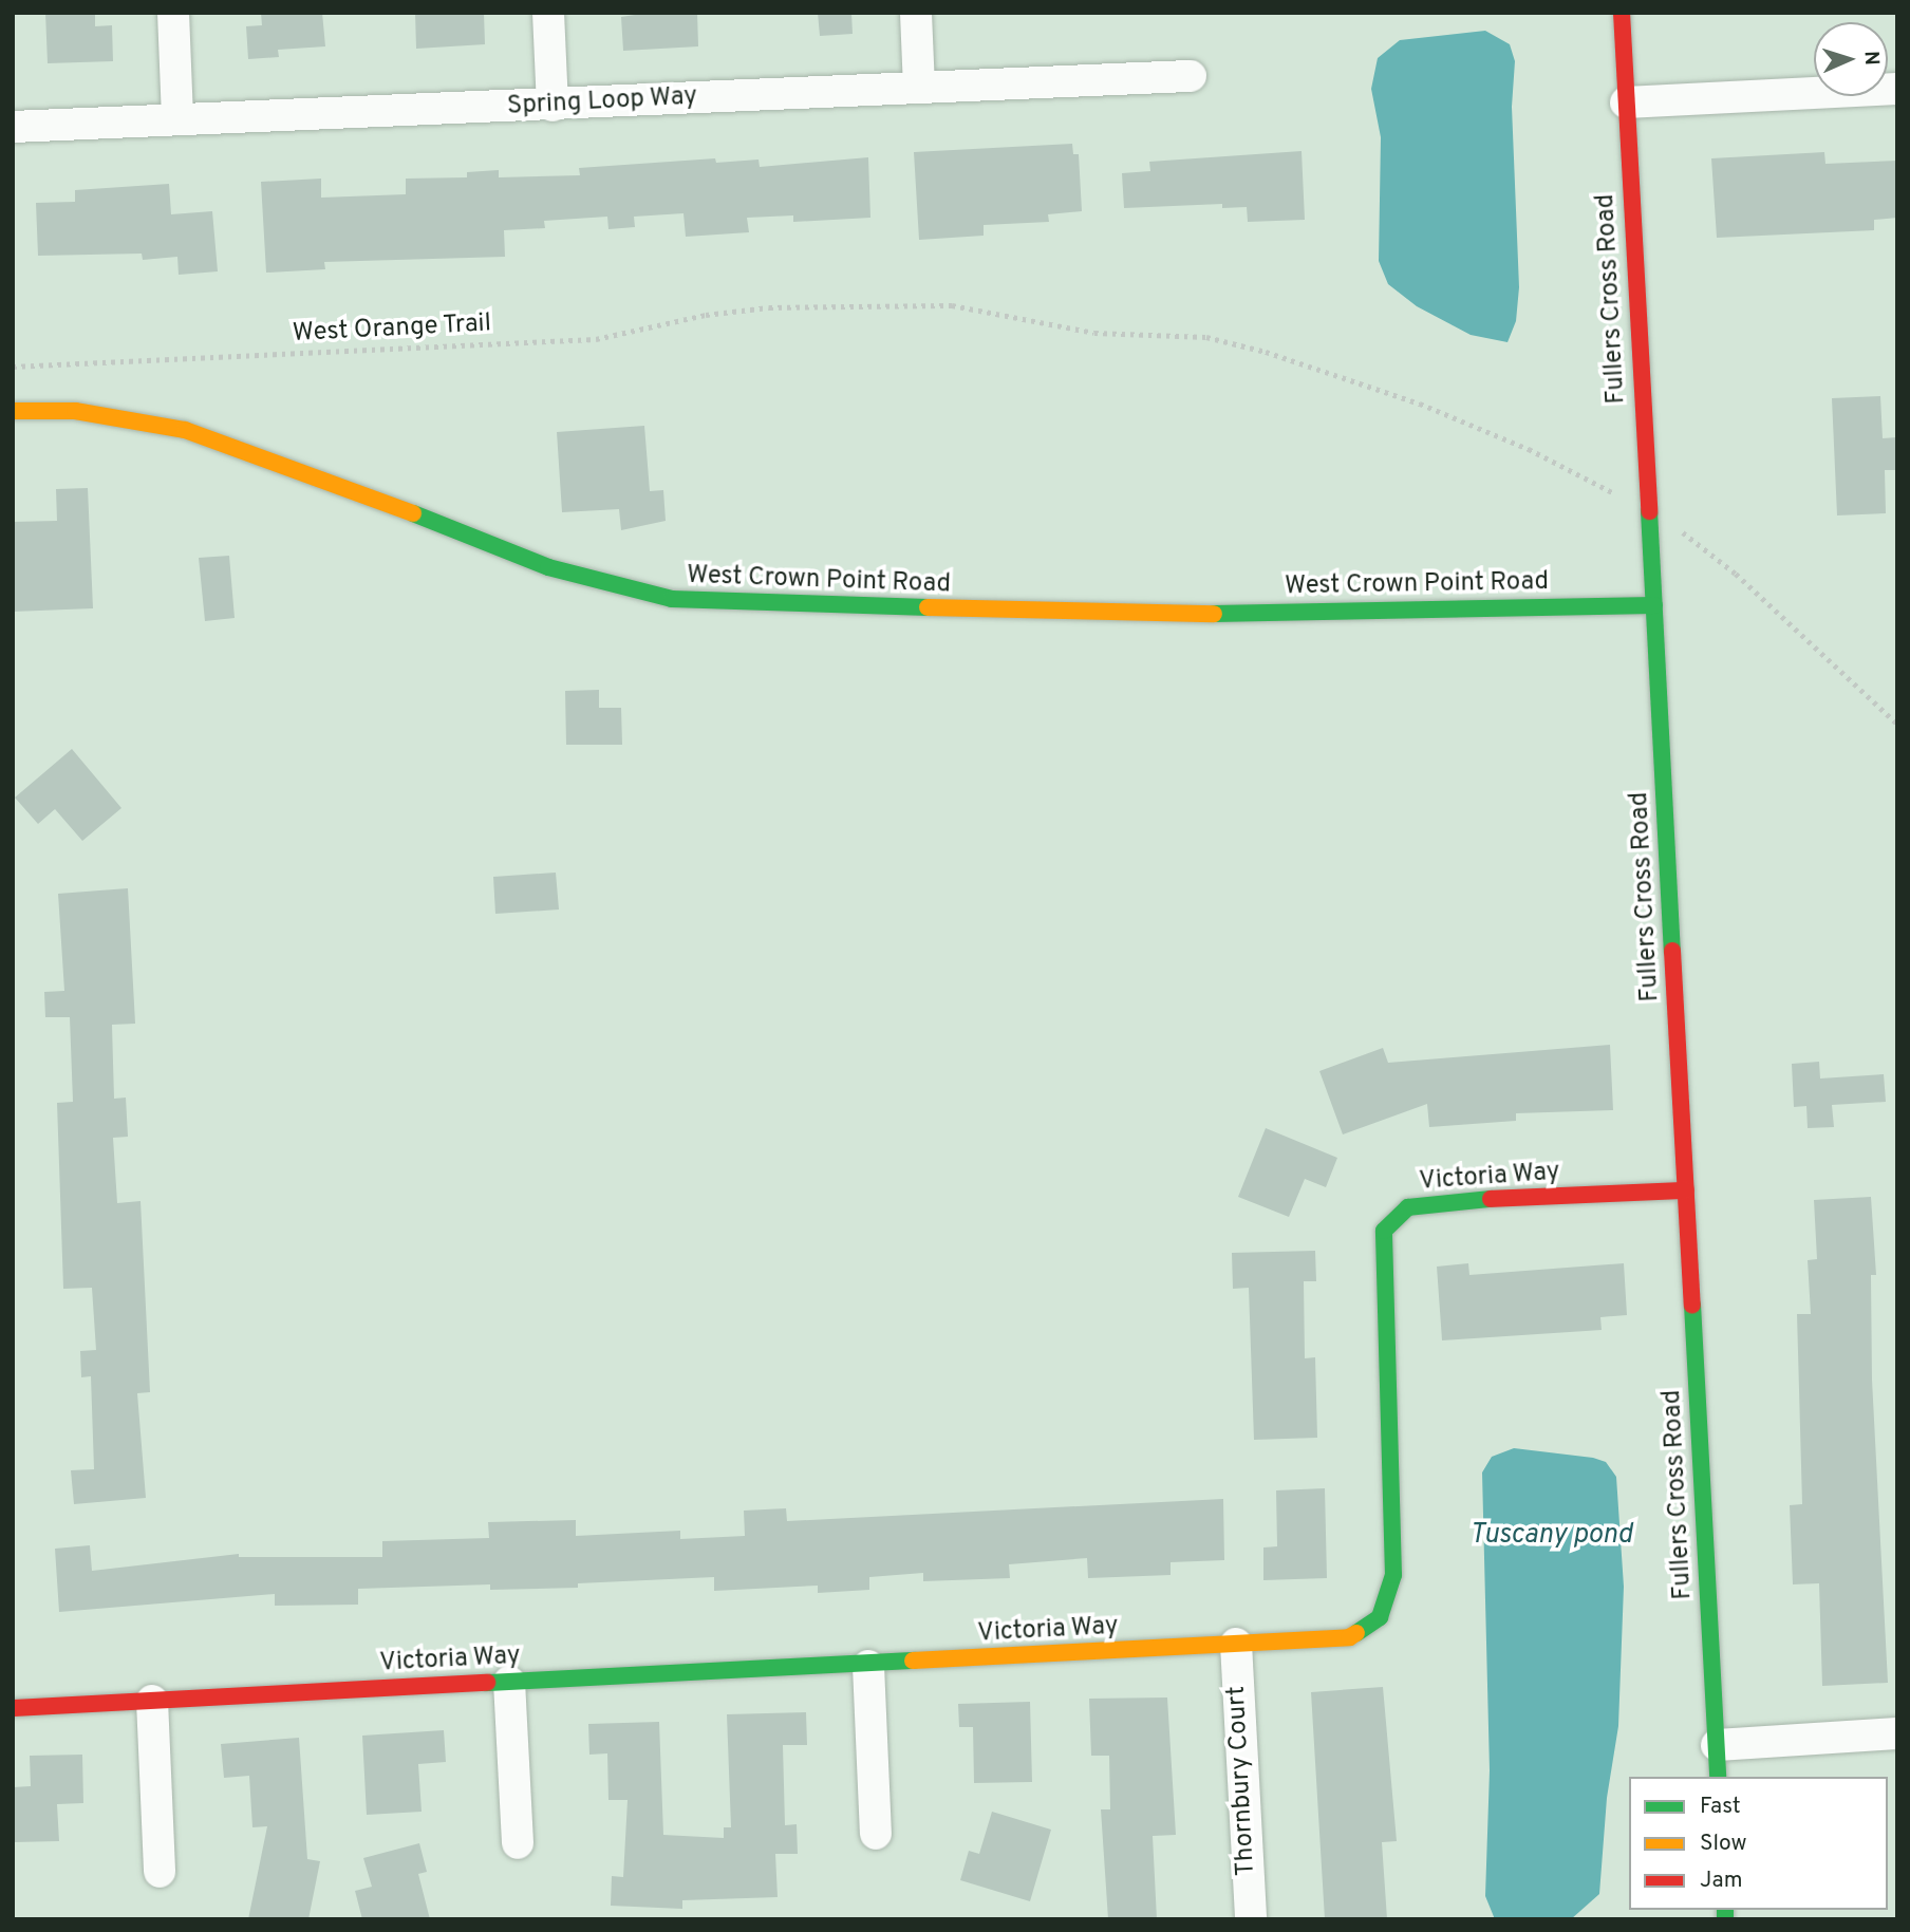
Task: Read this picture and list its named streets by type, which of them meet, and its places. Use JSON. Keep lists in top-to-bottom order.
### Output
{
  "streets": {
    "street": [
      "Spring Loop Way",
      "Fullers Cross Road",
      "West Crown Point Road",
      "Victoria Way",
      "Thornbury Court"
    ],
    "path": ["West Orange Trail"]
  },
  "crossings": [
    ["Fullers Cross Road", "West Crown Point Road"],
    ["Fullers Cross Road", "Victoria Way"],
    ["Victoria Way", "Thornbury Court"]
  ],
  "water": ["Tuscany pond"],
  "legend": ["Fast", "Slow", "Jam"],
  "north": "right"
}
